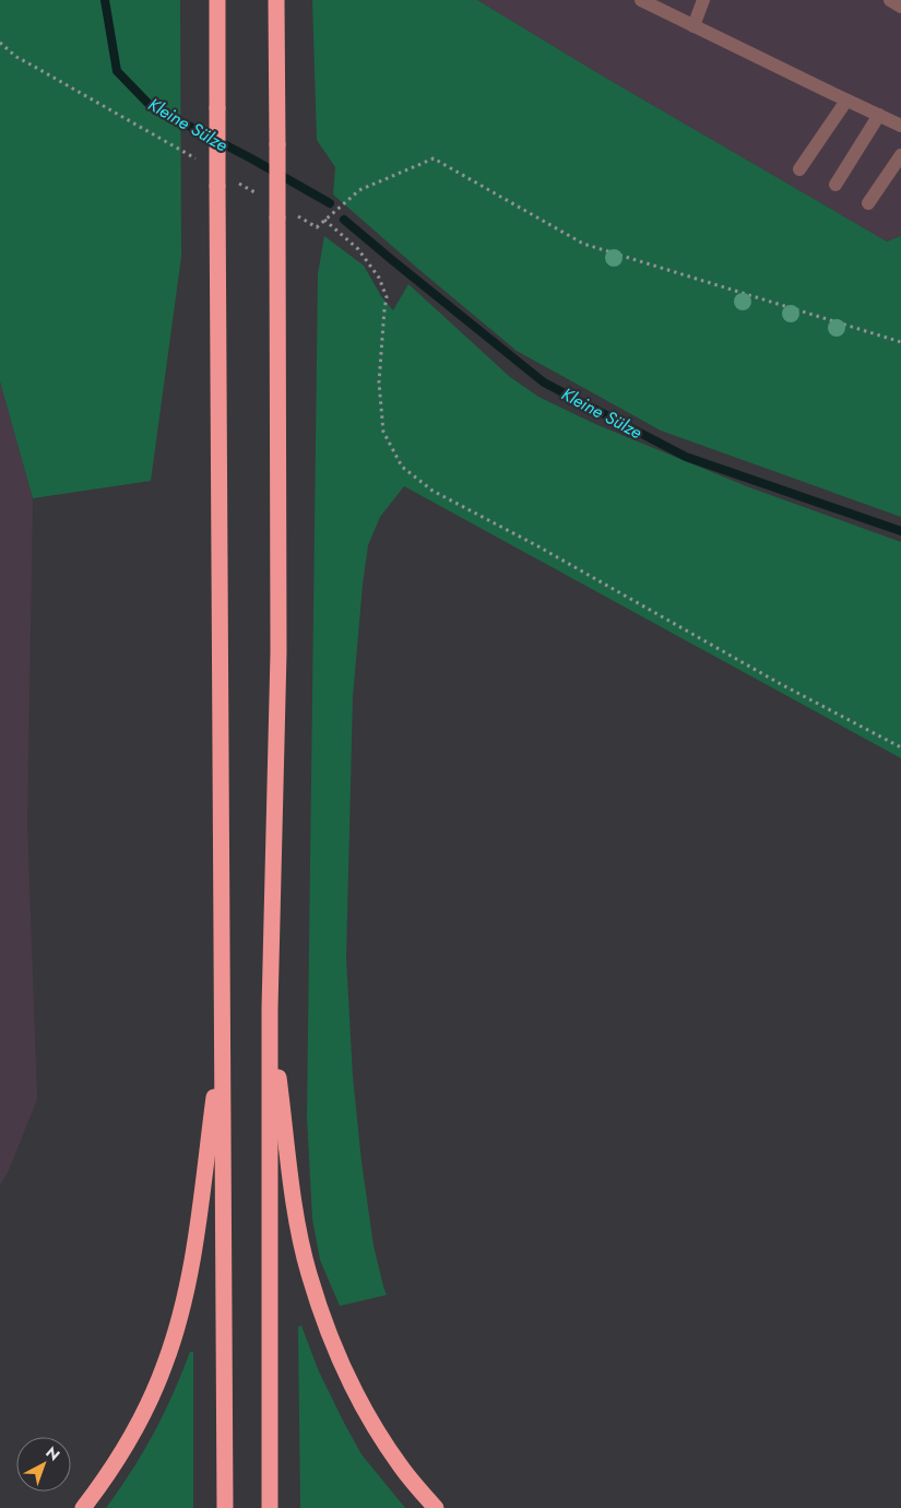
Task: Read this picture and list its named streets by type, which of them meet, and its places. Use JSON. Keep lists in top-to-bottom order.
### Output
{
  "water": ["Kleine Sülze"],
  "north": "top right"
}
